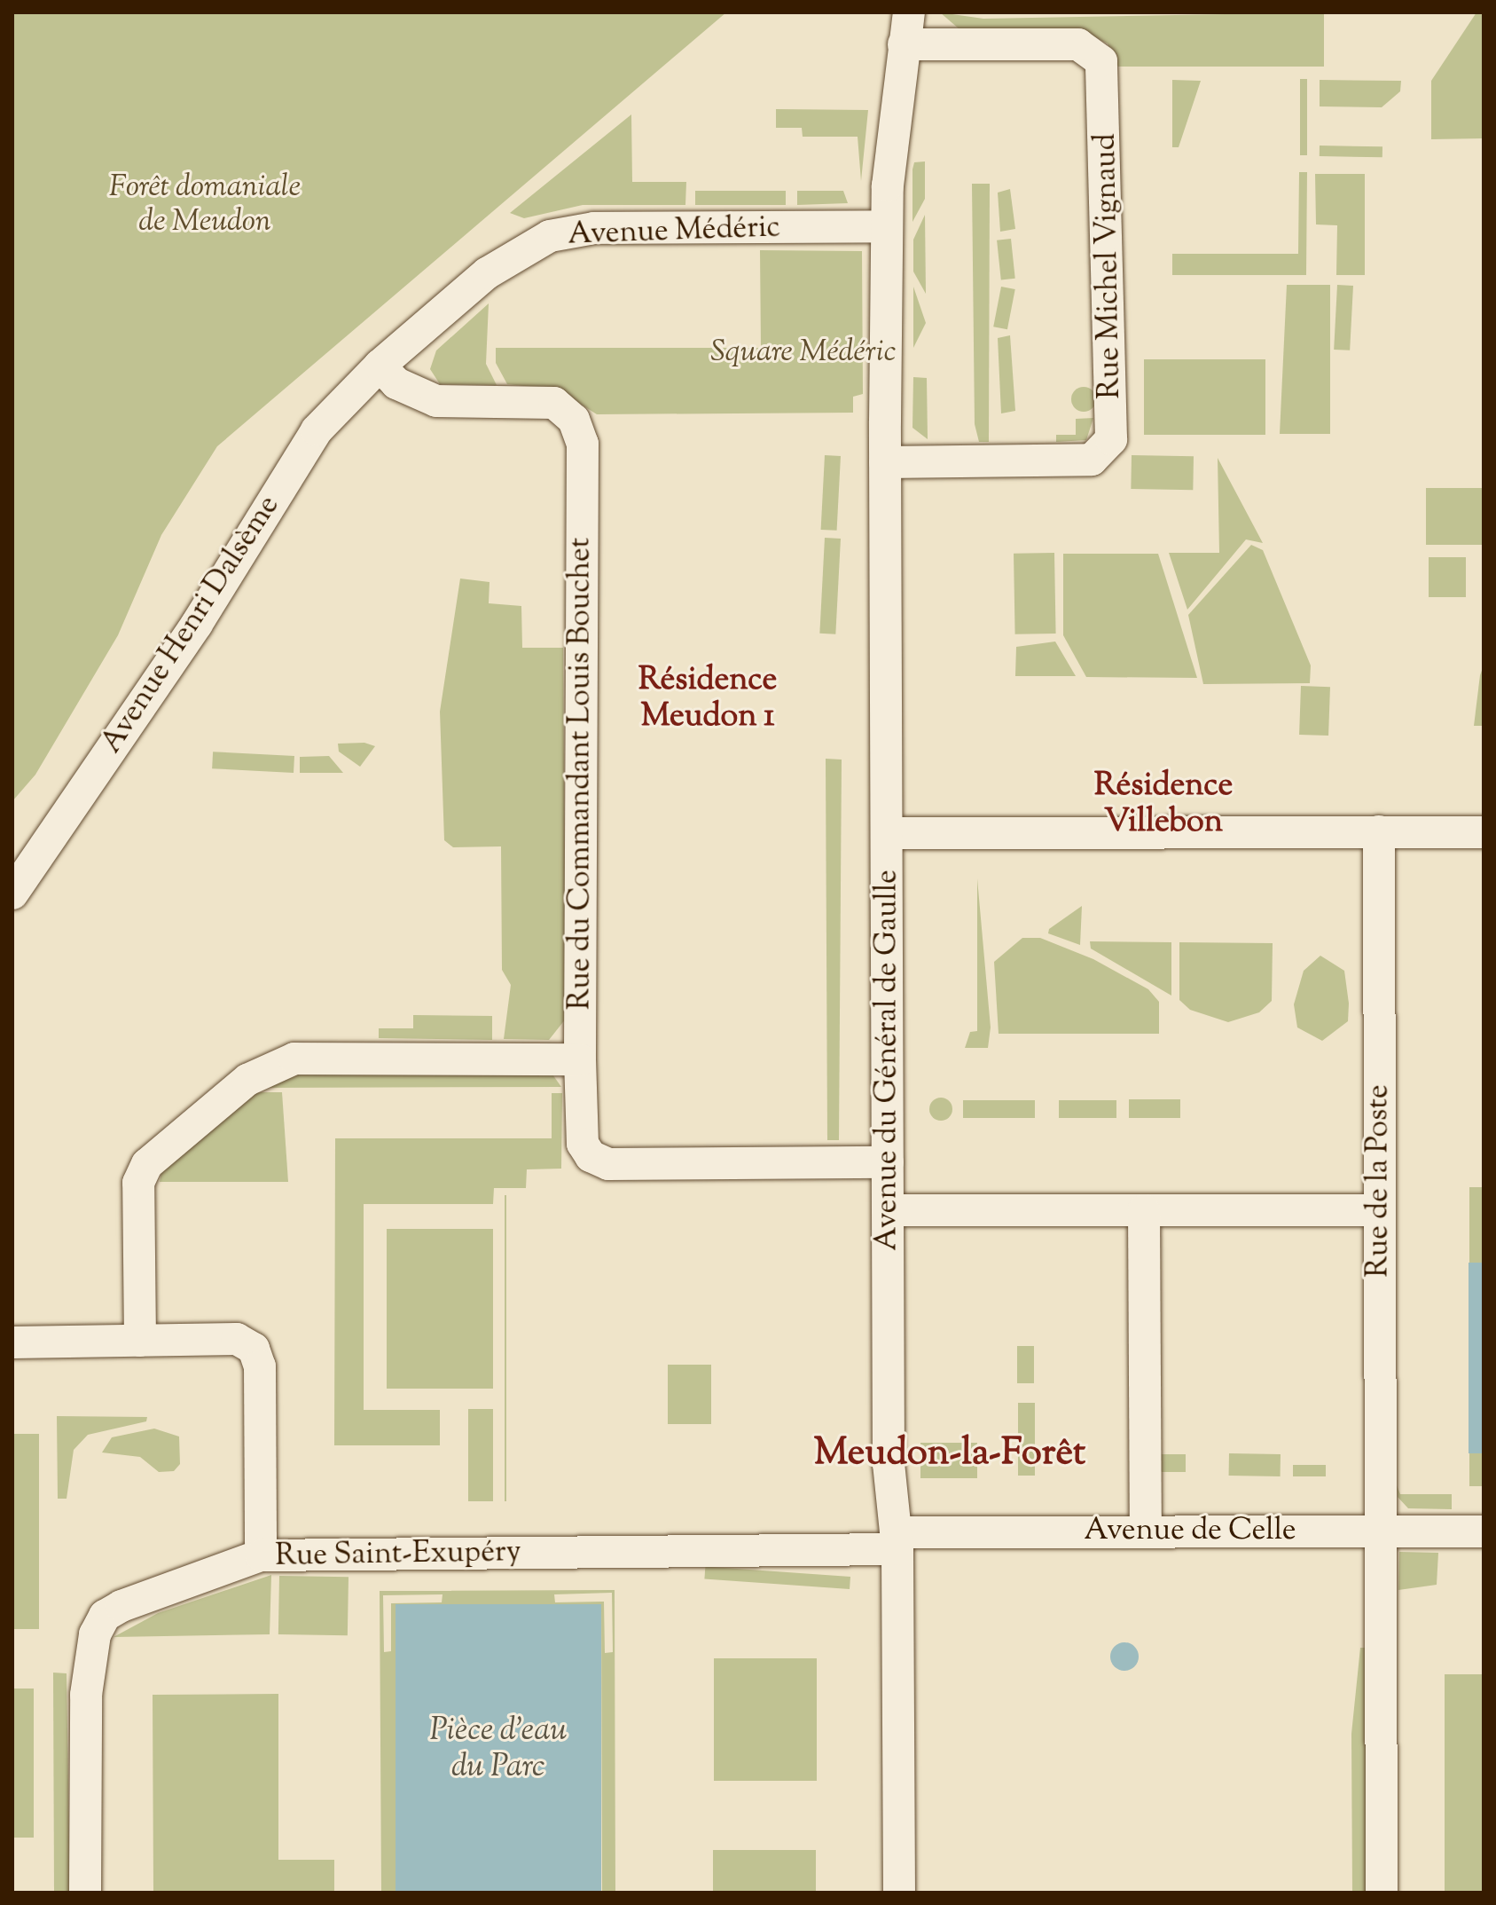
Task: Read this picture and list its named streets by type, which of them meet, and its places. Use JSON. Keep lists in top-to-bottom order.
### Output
{
  "streets": {
    "street": [
      "Avenue Médéric",
      "Rue Michel Vignaud",
      "Avenue Henri Dalsème",
      "Rue du Commandant Louis Bouchet",
      "Avenue du Général de Gaulle",
      "Rue de la Poste",
      "Avenue de Celle",
      "Rue Saint-Exupéry"
    ]
  },
  "crossings": [
    ["Avenue Médéric", "Avenue Henri Dalsème"],
    ["Avenue Médéric", "Rue du Commandant Louis Bouchet"],
    ["Avenue Médéric", "Avenue du Général de Gaulle"],
    ["Rue Michel Vignaud", "Avenue du Général de Gaulle"],
    ["Avenue Henri Dalsème", "Rue du Commandant Louis Bouchet"],
    ["Rue du Commandant Louis Bouchet", "Avenue du Général de Gaulle"],
    ["Avenue du Général de Gaulle", "Avenue de Celle"],
    ["Avenue du Général de Gaulle", "Rue Saint-Exupéry"],
    ["Rue de la Poste", "Avenue de Celle"],
    ["Avenue de Celle", "Rue Saint-Exupéry"]
  ],
  "districts": ["Résidence Meudon 1", "Résidence Villebon", "Meudon-la-Forêt"],
  "water": ["Pièce d'eau du Parc"],
  "parks": ["Forêt domaniale de Meudon", "Square Médéric"]
}
